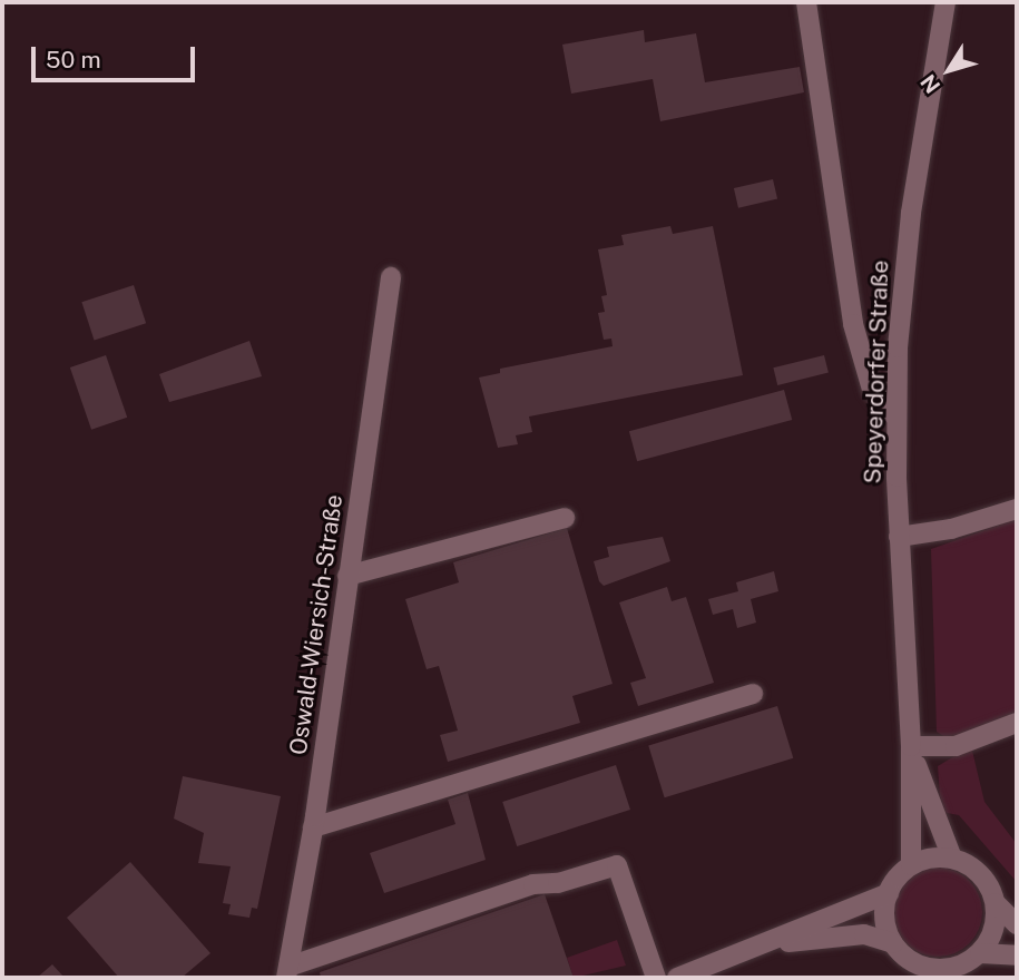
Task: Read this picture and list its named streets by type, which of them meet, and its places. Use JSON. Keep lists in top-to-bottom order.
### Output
{
  "streets": {
    "street": ["Speyerdorfer Straße", "Oswald-Wiersich-Straße"]
  },
  "scale_bar": "50 m",
  "north": "bottom left"
}
